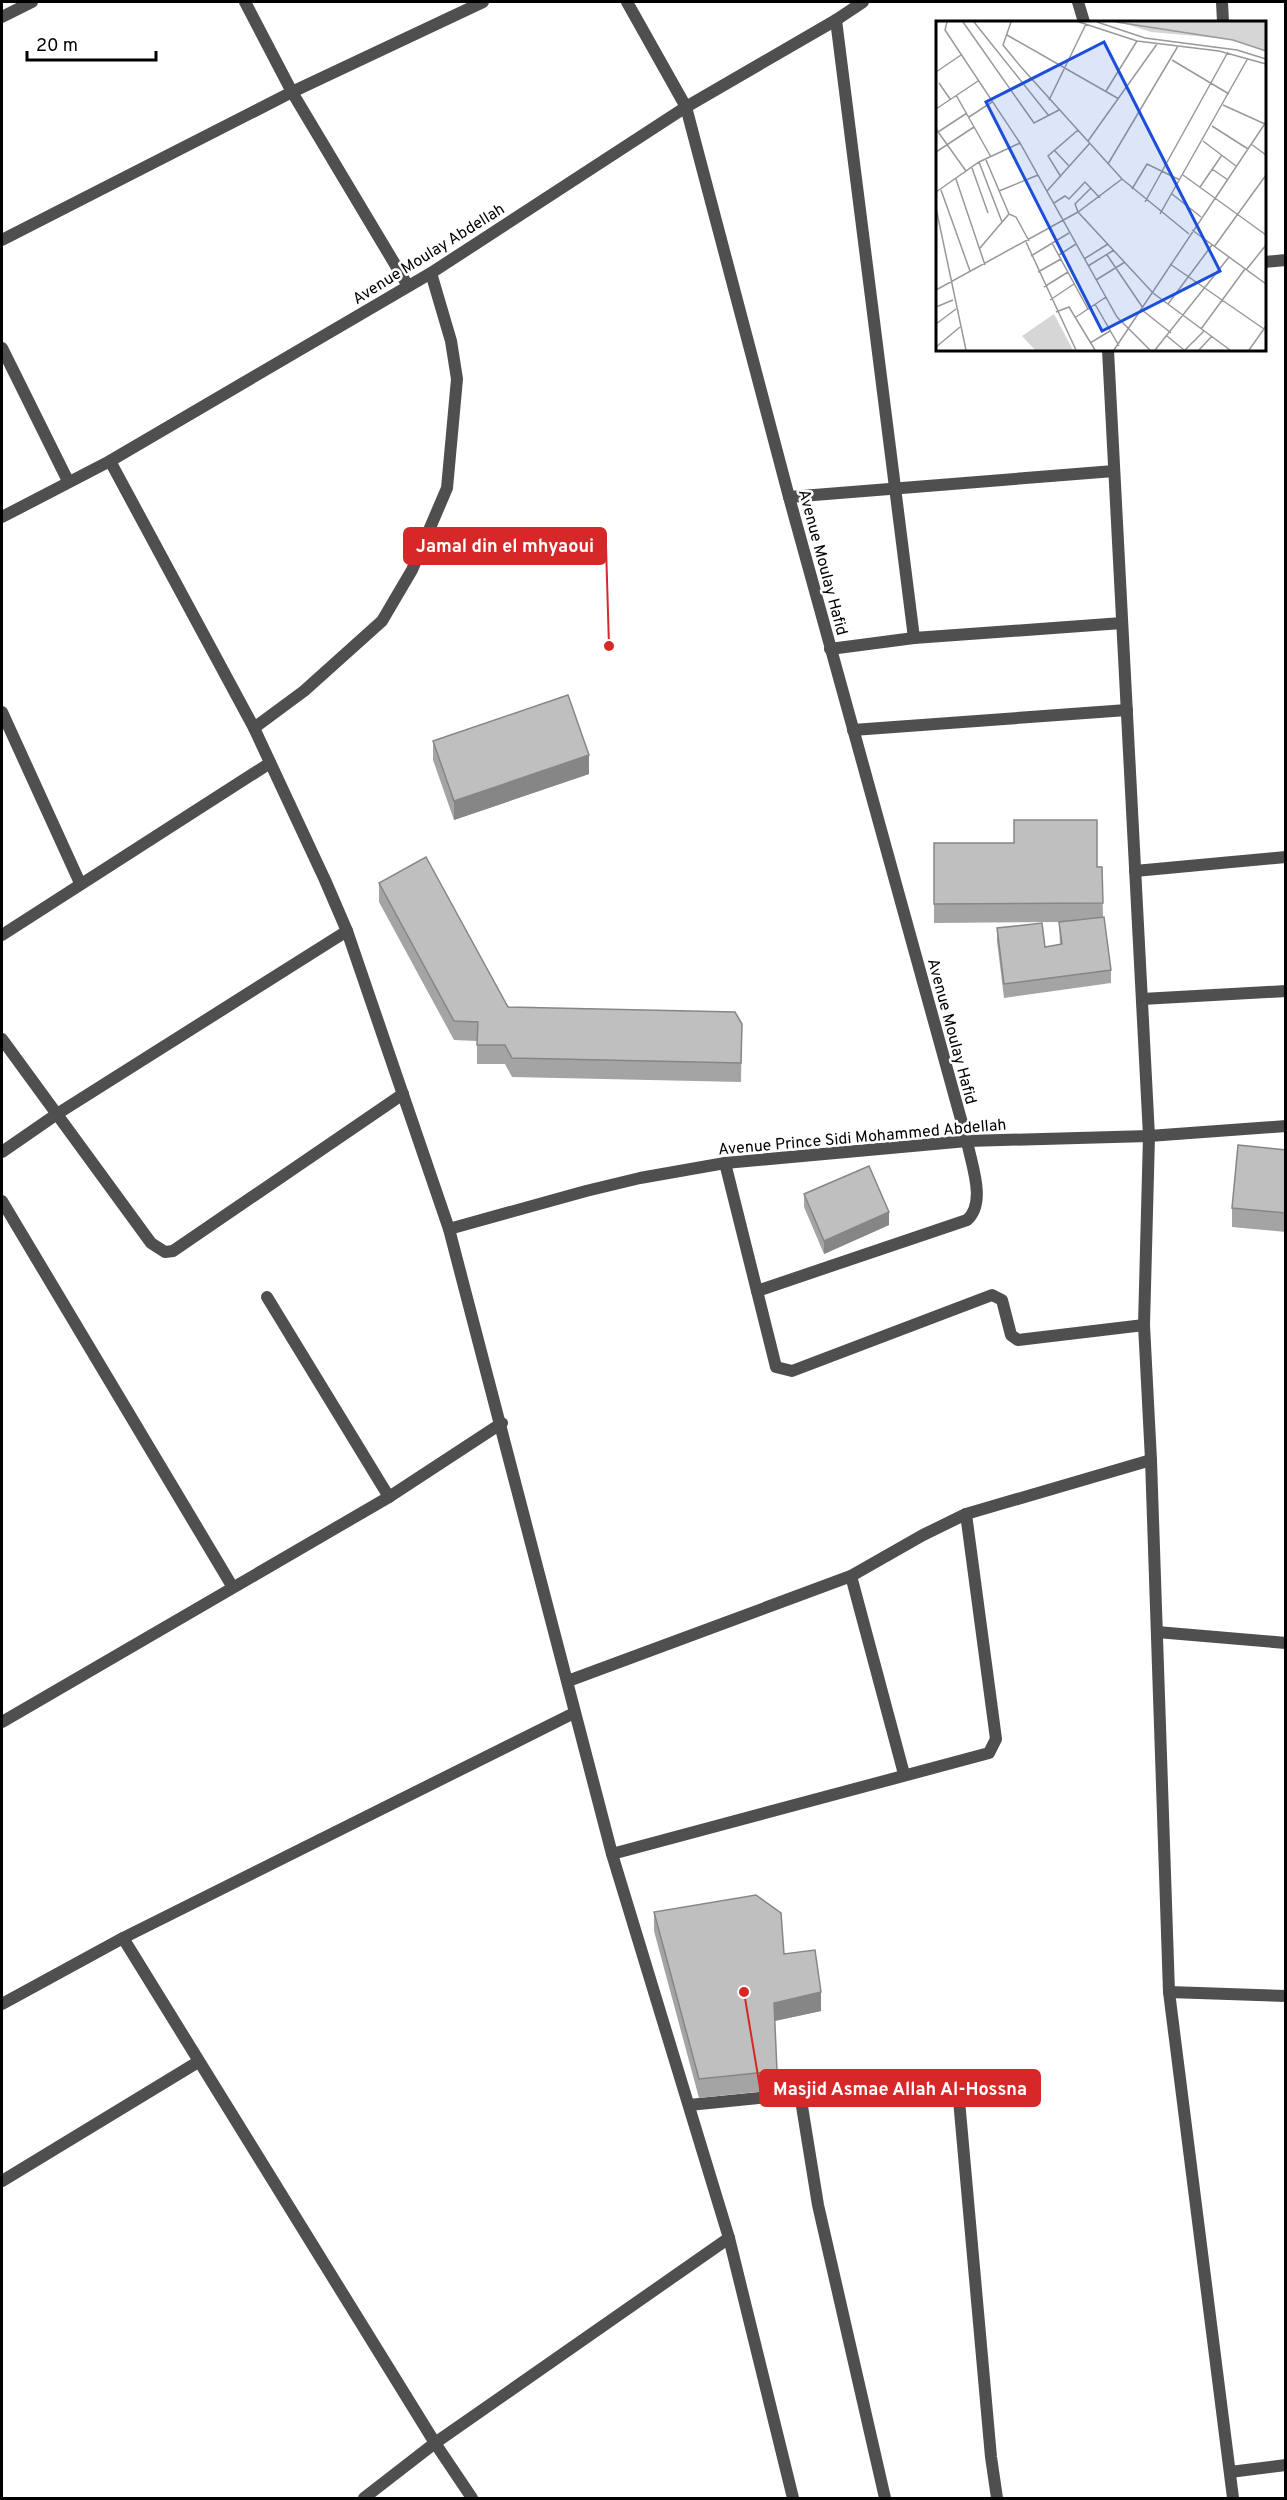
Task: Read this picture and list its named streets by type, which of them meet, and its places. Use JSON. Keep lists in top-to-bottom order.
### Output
{
  "streets": {
    "street": ["Avenue Moulay Abdellah", "Avenue Moulay Hafid", "Avenue Prince Sidi Mohammed Abdellah"]
  },
  "crossings": [
    ["Avenue Moulay Abdellah", "Avenue Moulay Hafid"],
    ["Avenue Moulay Hafid", "Avenue Prince Sidi Mohammed Abdellah"]
  ],
  "places": ["Jamal din el mhyaoui", "Masjid Asmae Allah Al-Hossna"],
  "scale_bar": "20 m"
}
